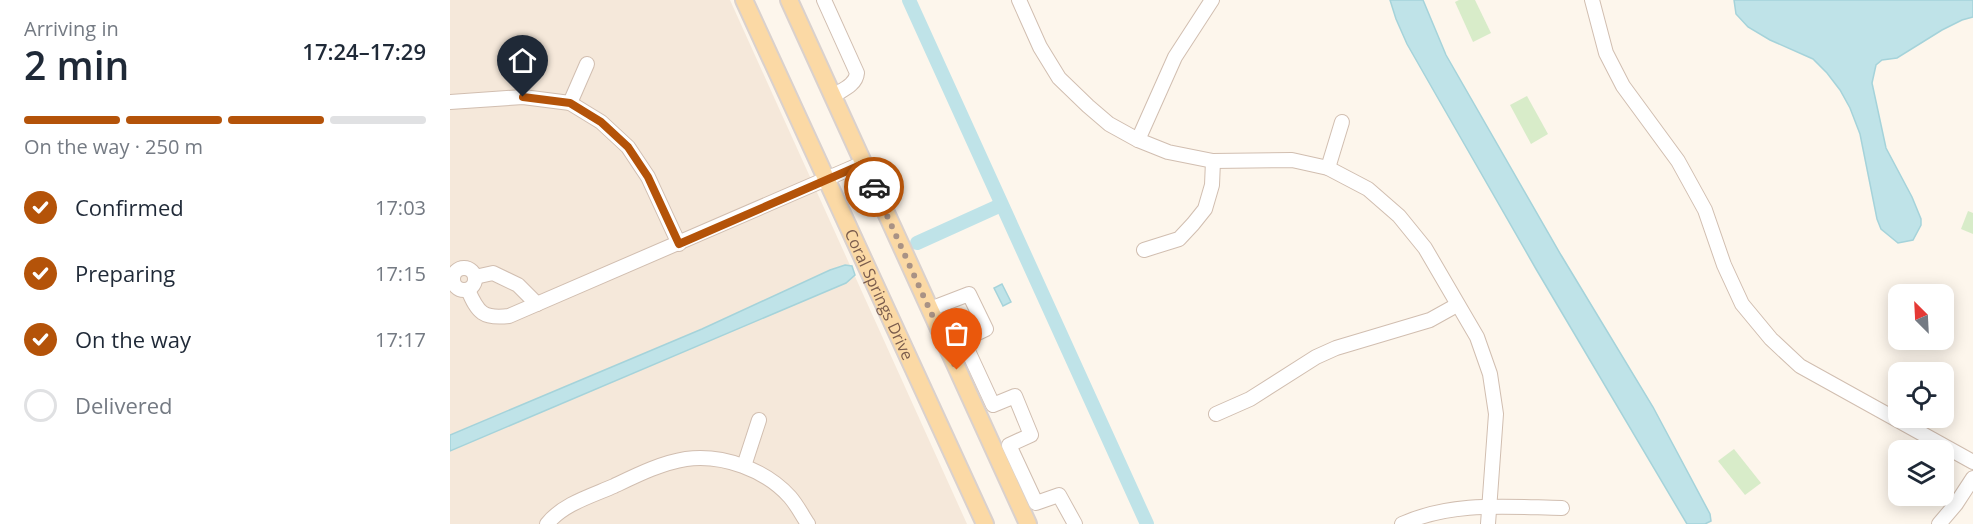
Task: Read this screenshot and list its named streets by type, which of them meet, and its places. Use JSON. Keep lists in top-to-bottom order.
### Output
{
  "streets": {
    "main road": ["Coral Springs Drive"]
  },
  "north": "top left",
  "page": {
    "heading": ["2 min", "Arriving in", "17:24–17:29"],
    "bar": "On the way · 250 m",
    "list": [
      ["Confirmed", "17:03"],
      ["Preparing", "17:15"],
      ["On the way", "17:17"],
      "Delivered"
    ]
  }
}
